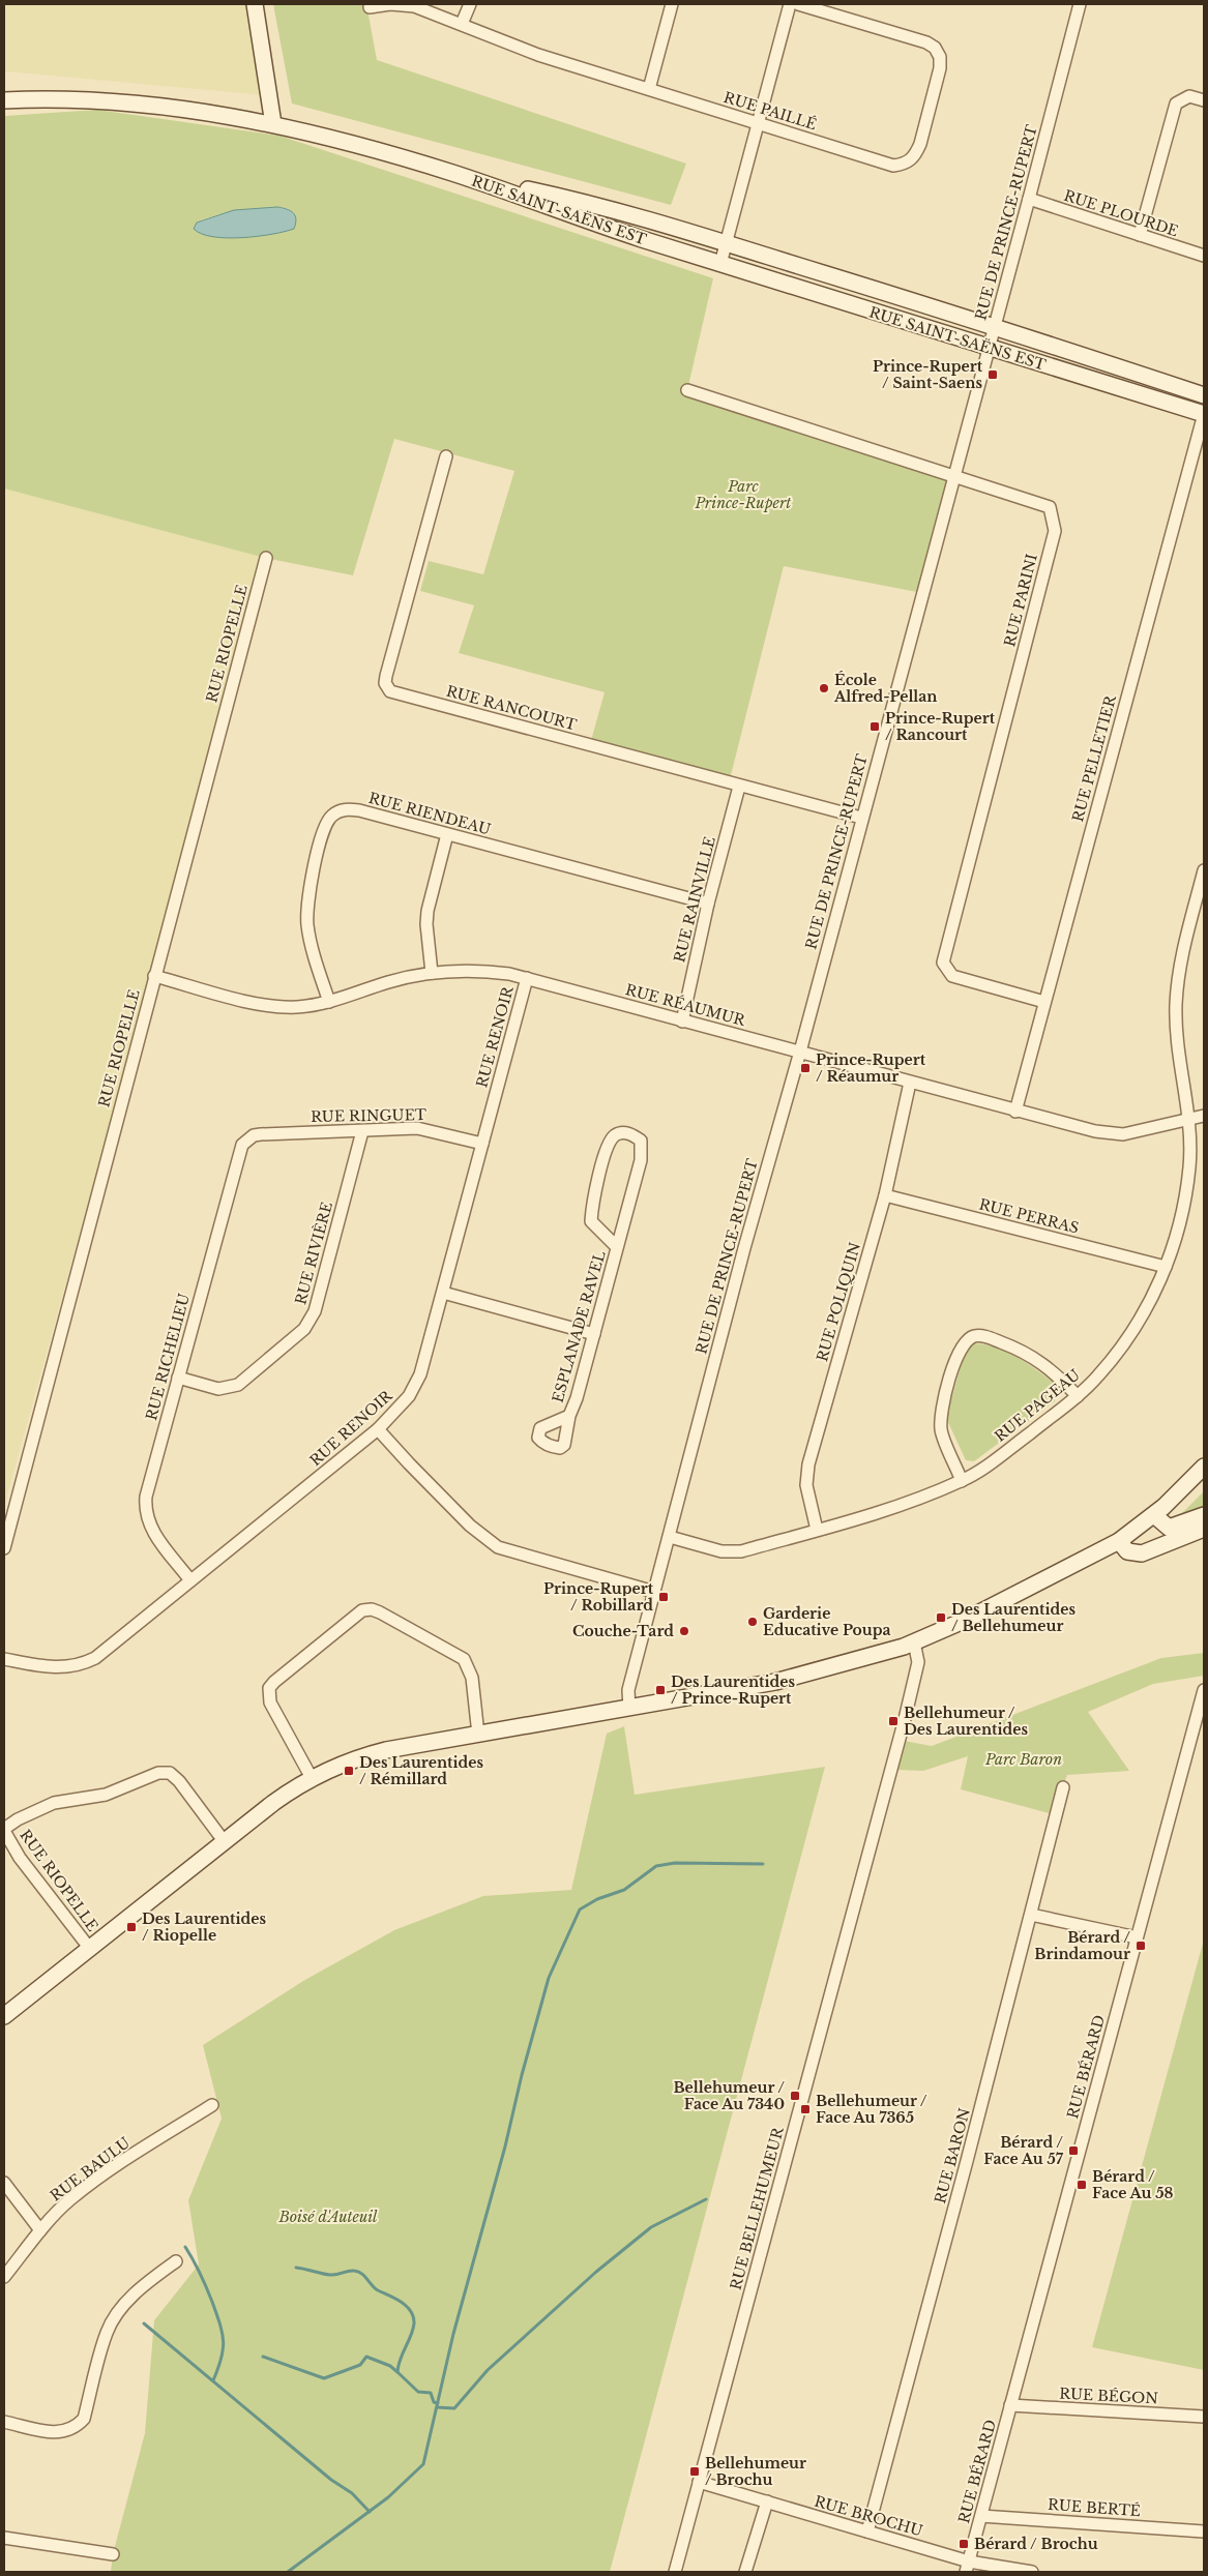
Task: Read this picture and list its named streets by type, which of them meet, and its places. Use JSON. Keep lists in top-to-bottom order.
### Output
{
  "streets": {
    "main road": ["RUE SAINT-SAËNS EST"],
    "street": [
      "RUE PAILLÉ",
      "RUE PLOURDE",
      "RUE DE PRINCE-RUPERT",
      "RUE PARINI",
      "RUE RIOPELLE",
      "RUE RANCOURT",
      "RUE PELLETIER",
      "RUE RIENDEAU",
      "RUE RAINVILLE",
      "RUE RÉAUMUR",
      "RUE RENOIR",
      "RUE RINGUET",
      "RUE PERRAS",
      "RUE RIVIÈRE",
      "RUE POLIQUIN",
      "ESPLANADE RAVEL",
      "RUE RICHELIEU",
      "RUE PAGEAU",
      "RUE BÉRARD",
      "RUE BARON",
      "RUE BAULU",
      "RUE BELLEHUMEUR",
      "RUE BÉGON",
      "RUE BERTÉ",
      "RUE BROCHU"
    ]
  },
  "crossings": [
    ["RUE SAINT-SAËNS EST", "RUE DE PRINCE-RUPERT"],
    ["RUE SAINT-SAËNS EST", "RUE PELLETIER"],
    ["RUE PLOURDE", "RUE DE PRINCE-RUPERT"],
    ["RUE DE PRINCE-RUPERT", "RUE PARINI"],
    ["RUE DE PRINCE-RUPERT", "RUE RANCOURT"],
    ["RUE DE PRINCE-RUPERT", "RUE RÉAUMUR"],
    ["RUE DE PRINCE-RUPERT", "RUE PAGEAU"],
    ["RUE PARINI", "RUE PELLETIER"],
    ["RUE RIOPELLE", "RUE RÉAUMUR"],
    ["RUE RANCOURT", "RUE RAINVILLE"],
    ["RUE PELLETIER", "RUE RÉAUMUR"],
    ["RUE RIENDEAU", "RUE RAINVILLE"],
    ["RUE RIENDEAU", "RUE RÉAUMUR"],
    ["RUE RAINVILLE", "RUE RÉAUMUR"],
    ["RUE RÉAUMUR", "RUE RENOIR"],
    ["RUE RÉAUMUR", "RUE POLIQUIN"],
    ["RUE RÉAUMUR", "RUE PAGEAU"],
    ["RUE RENOIR", "RUE RINGUET"],
    ["RUE RENOIR", "RUE RICHELIEU"],
    ["RUE RINGUET", "RUE RIVIÈRE"],
    ["RUE RINGUET", "RUE RICHELIEU"],
    ["RUE PERRAS", "RUE POLIQUIN"],
    ["RUE PERRAS", "RUE PAGEAU"],
    ["RUE RIVIÈRE", "RUE RICHELIEU"],
    ["RUE POLIQUIN", "RUE PAGEAU"],
    ["RUE BÉRARD", "RUE BÉGON"],
    ["RUE BÉRARD", "RUE BERTÉ"],
    ["RUE BÉRARD", "RUE BROCHU"],
    ["RUE BARON", "RUE BROCHU"],
    ["RUE BELLEHUMEUR", "RUE BROCHU"]
  ],
  "parks": ["Parc Prince-Rupert", "Parc Baron", "Boisé d'Auteuil"],
  "places": {
    "transit": [
      "Prince-Rupert / Saint-Saens",
      "Prince-Rupert / Rancourt",
      "Prince-Rupert / Réaumur",
      "Prince-Rupert / Robillard",
      "Des Laurentides / Bellehumeur",
      "Des Laurentides / Prince-Rupert",
      "Bellehumeur / Des Laurentides",
      "Des Laurentides / Rémillard",
      "Des Laurentides / Riopelle",
      "Bérard / Brindamour",
      "Bellehumeur / Face Au 7340",
      "Bellehumeur / Face Au 7365",
      "Bérard / Face Au 57",
      "Bérard / Face Au 58",
      "Bellehumeur / Brochu",
      "Bérard / Brochu"
    ],
    "other": ["École Alfred-Pellan", "Garderie Educative Poupa", "Couche-Tard"]
  }
}
